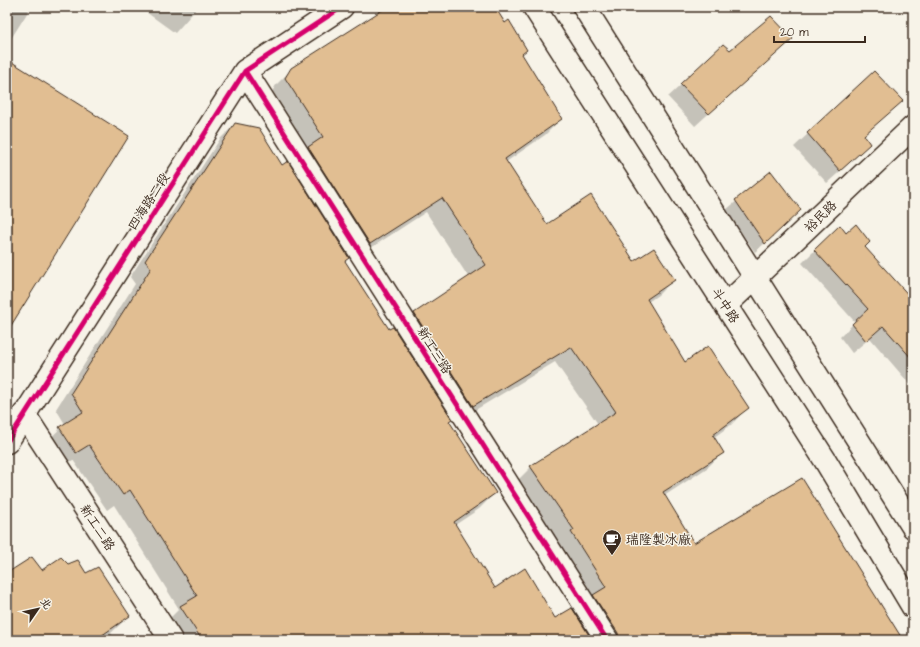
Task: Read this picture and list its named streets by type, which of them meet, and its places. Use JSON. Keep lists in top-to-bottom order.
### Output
{
  "streets": {
    "street": [
      "四海路二段",
      "裕民路",
      "斗中路",
      "新工三路",
      "新工二路"
    ]
  },
  "crossings": [
    ["四海路二段", "新工三路"],
    ["四海路二段", "新工二路"],
    ["裕民路", "斗中路"]
  ],
  "places": {
    "cafe": ["瑞隆製冰廠"]
  },
  "scale_bar": "20 m",
  "north": "top right"
}
